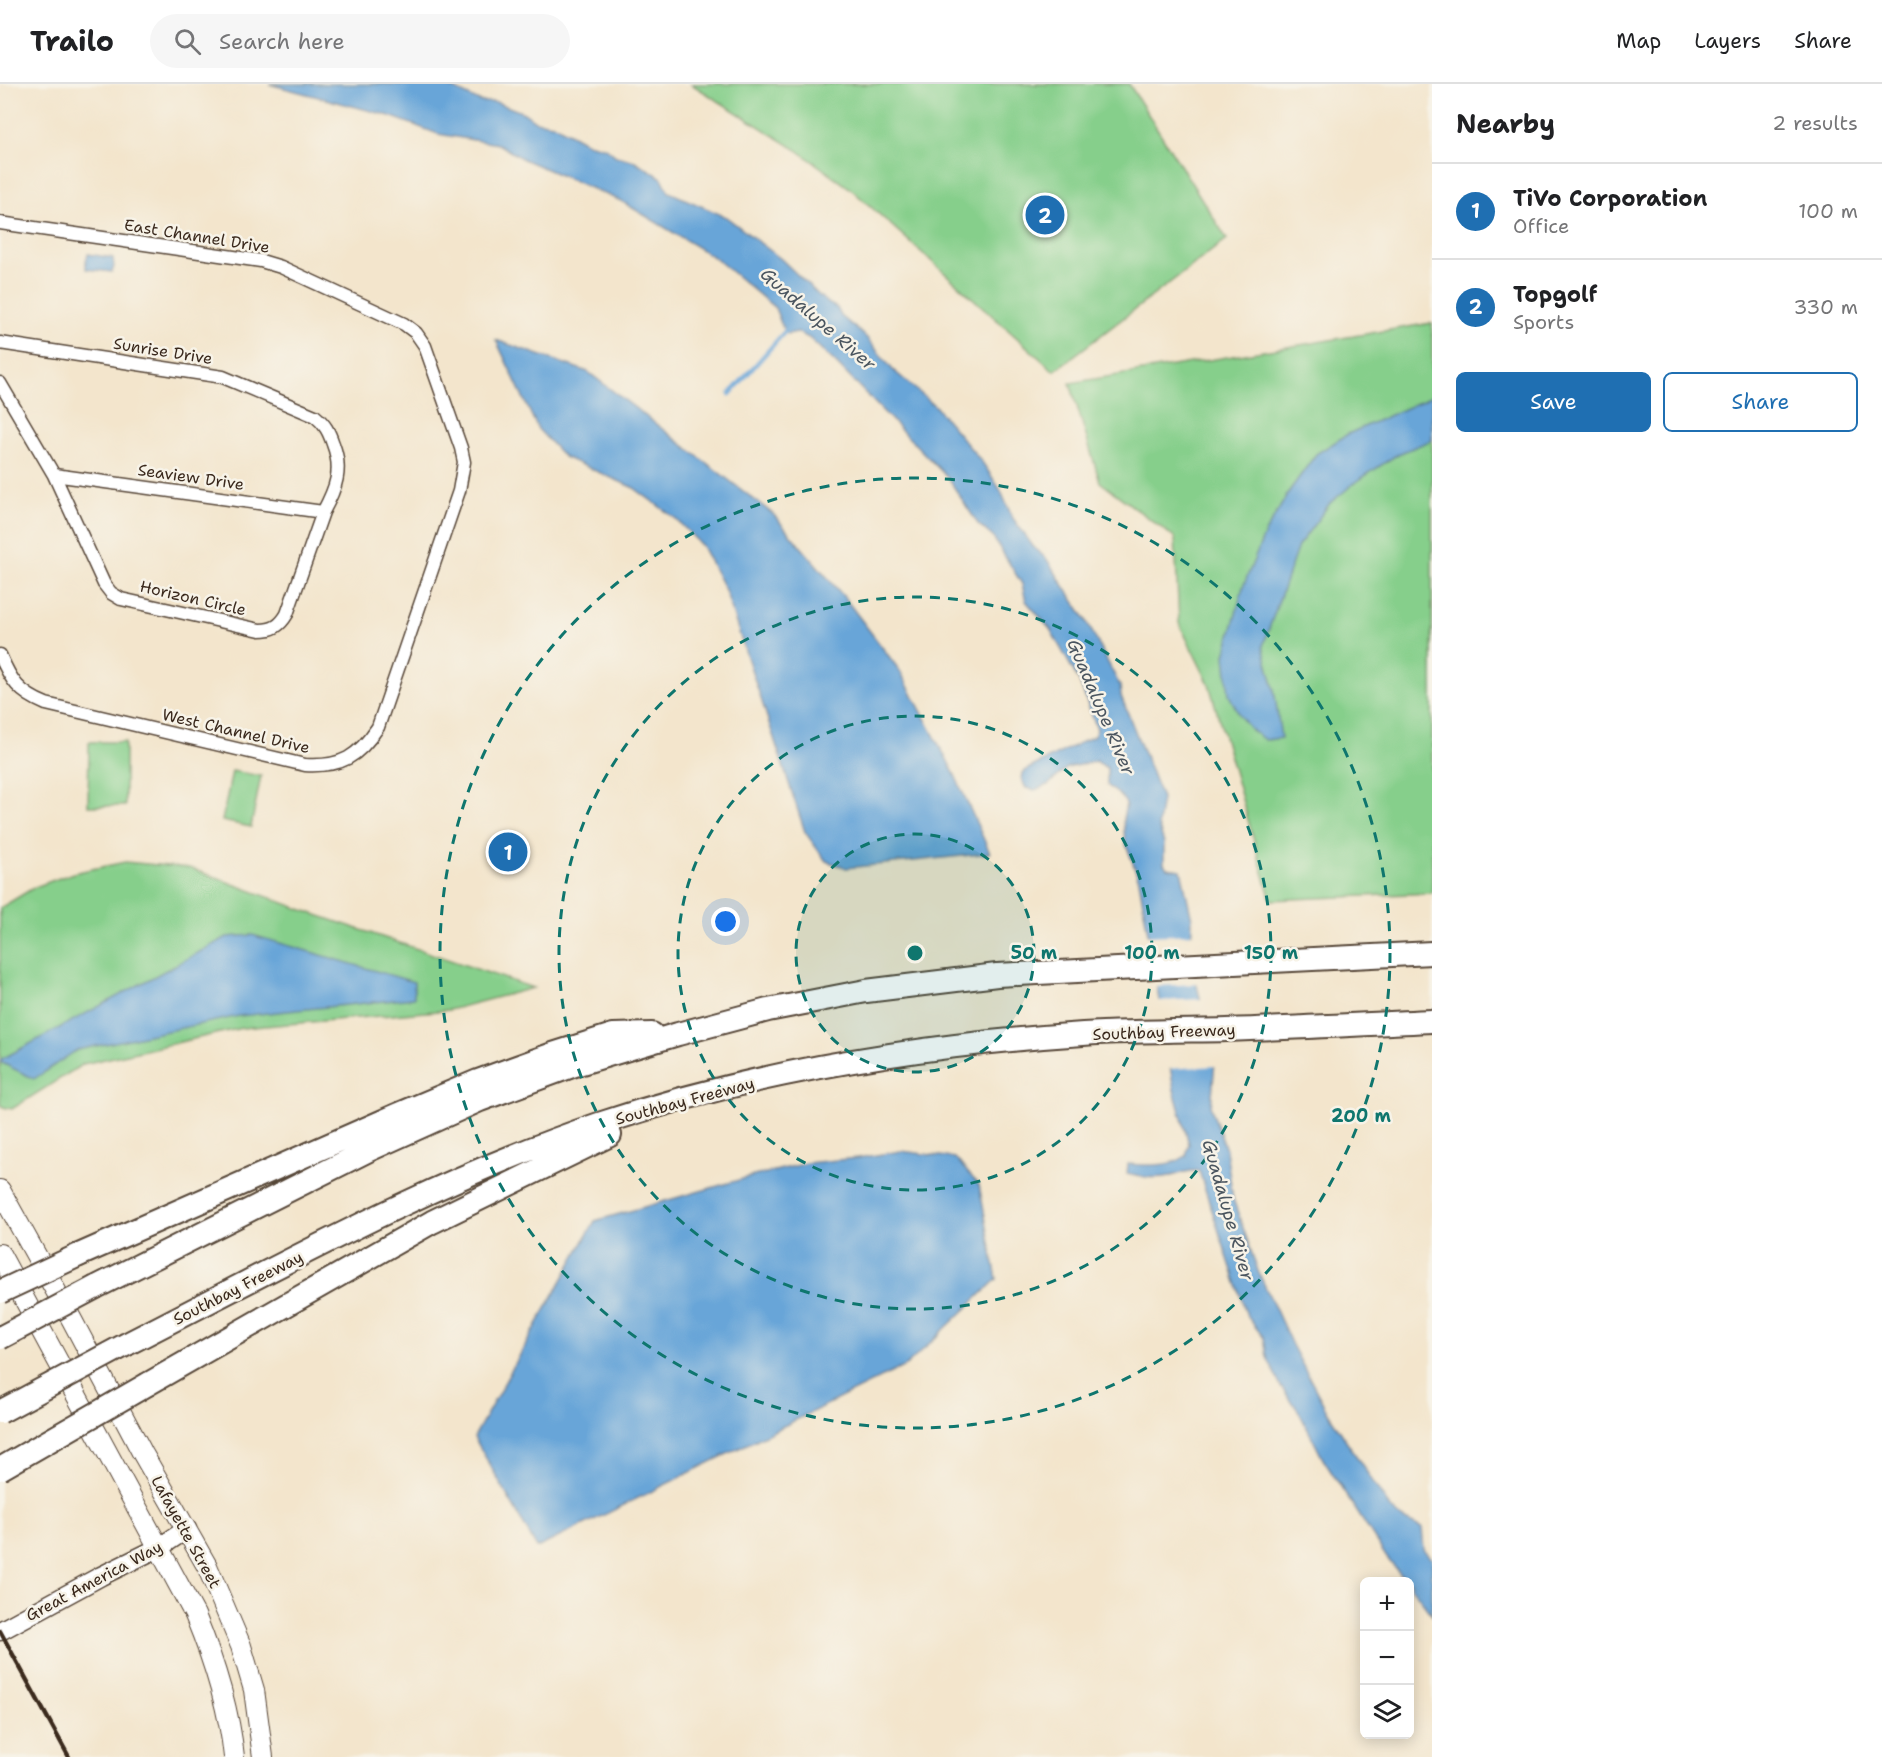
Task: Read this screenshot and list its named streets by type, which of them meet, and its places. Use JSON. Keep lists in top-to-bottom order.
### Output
{
  "streets": {
    "highway": ["Southbay Freeway"],
    "main road": ["Lafayette Street"],
    "street": [
      "East Channel Drive",
      "Sunrise Drive",
      "Seaview Drive",
      "Horizon Circle",
      "West Channel Drive",
      "Great America Way"
    ]
  },
  "crossings": [
    ["East Channel Drive", "West Channel Drive"],
    ["Sunrise Drive", "Horizon Circle"],
    ["Seaview Drive", "Horizon Circle"],
    ["Lafayette Street", "Great America Way"]
  ],
  "water": ["Guadalupe River"],
  "page": {
    "header": "Trailo",
    "search": "Search here",
    "nav": ["Map", "Layers", "Share"],
    "heading": ["Nearby", "2 results"],
    "list": [
      {
        "mark": "1",
        "name": "TiVo Corporation",
        "note": "Office",
        "value": "100 m"
      },
      {
        "mark": "2",
        "name": "Topgolf",
        "note": "Sports",
        "value": "330 m"
      }
    ],
    "pins": ["2", "1"],
    "buttons": ["Save", "Share"],
    "map_buttons": ["+", "−"]
  },
  "rings": [
    "50 m",
    "100 m",
    "150 m",
    "200 m"
  ]
}
